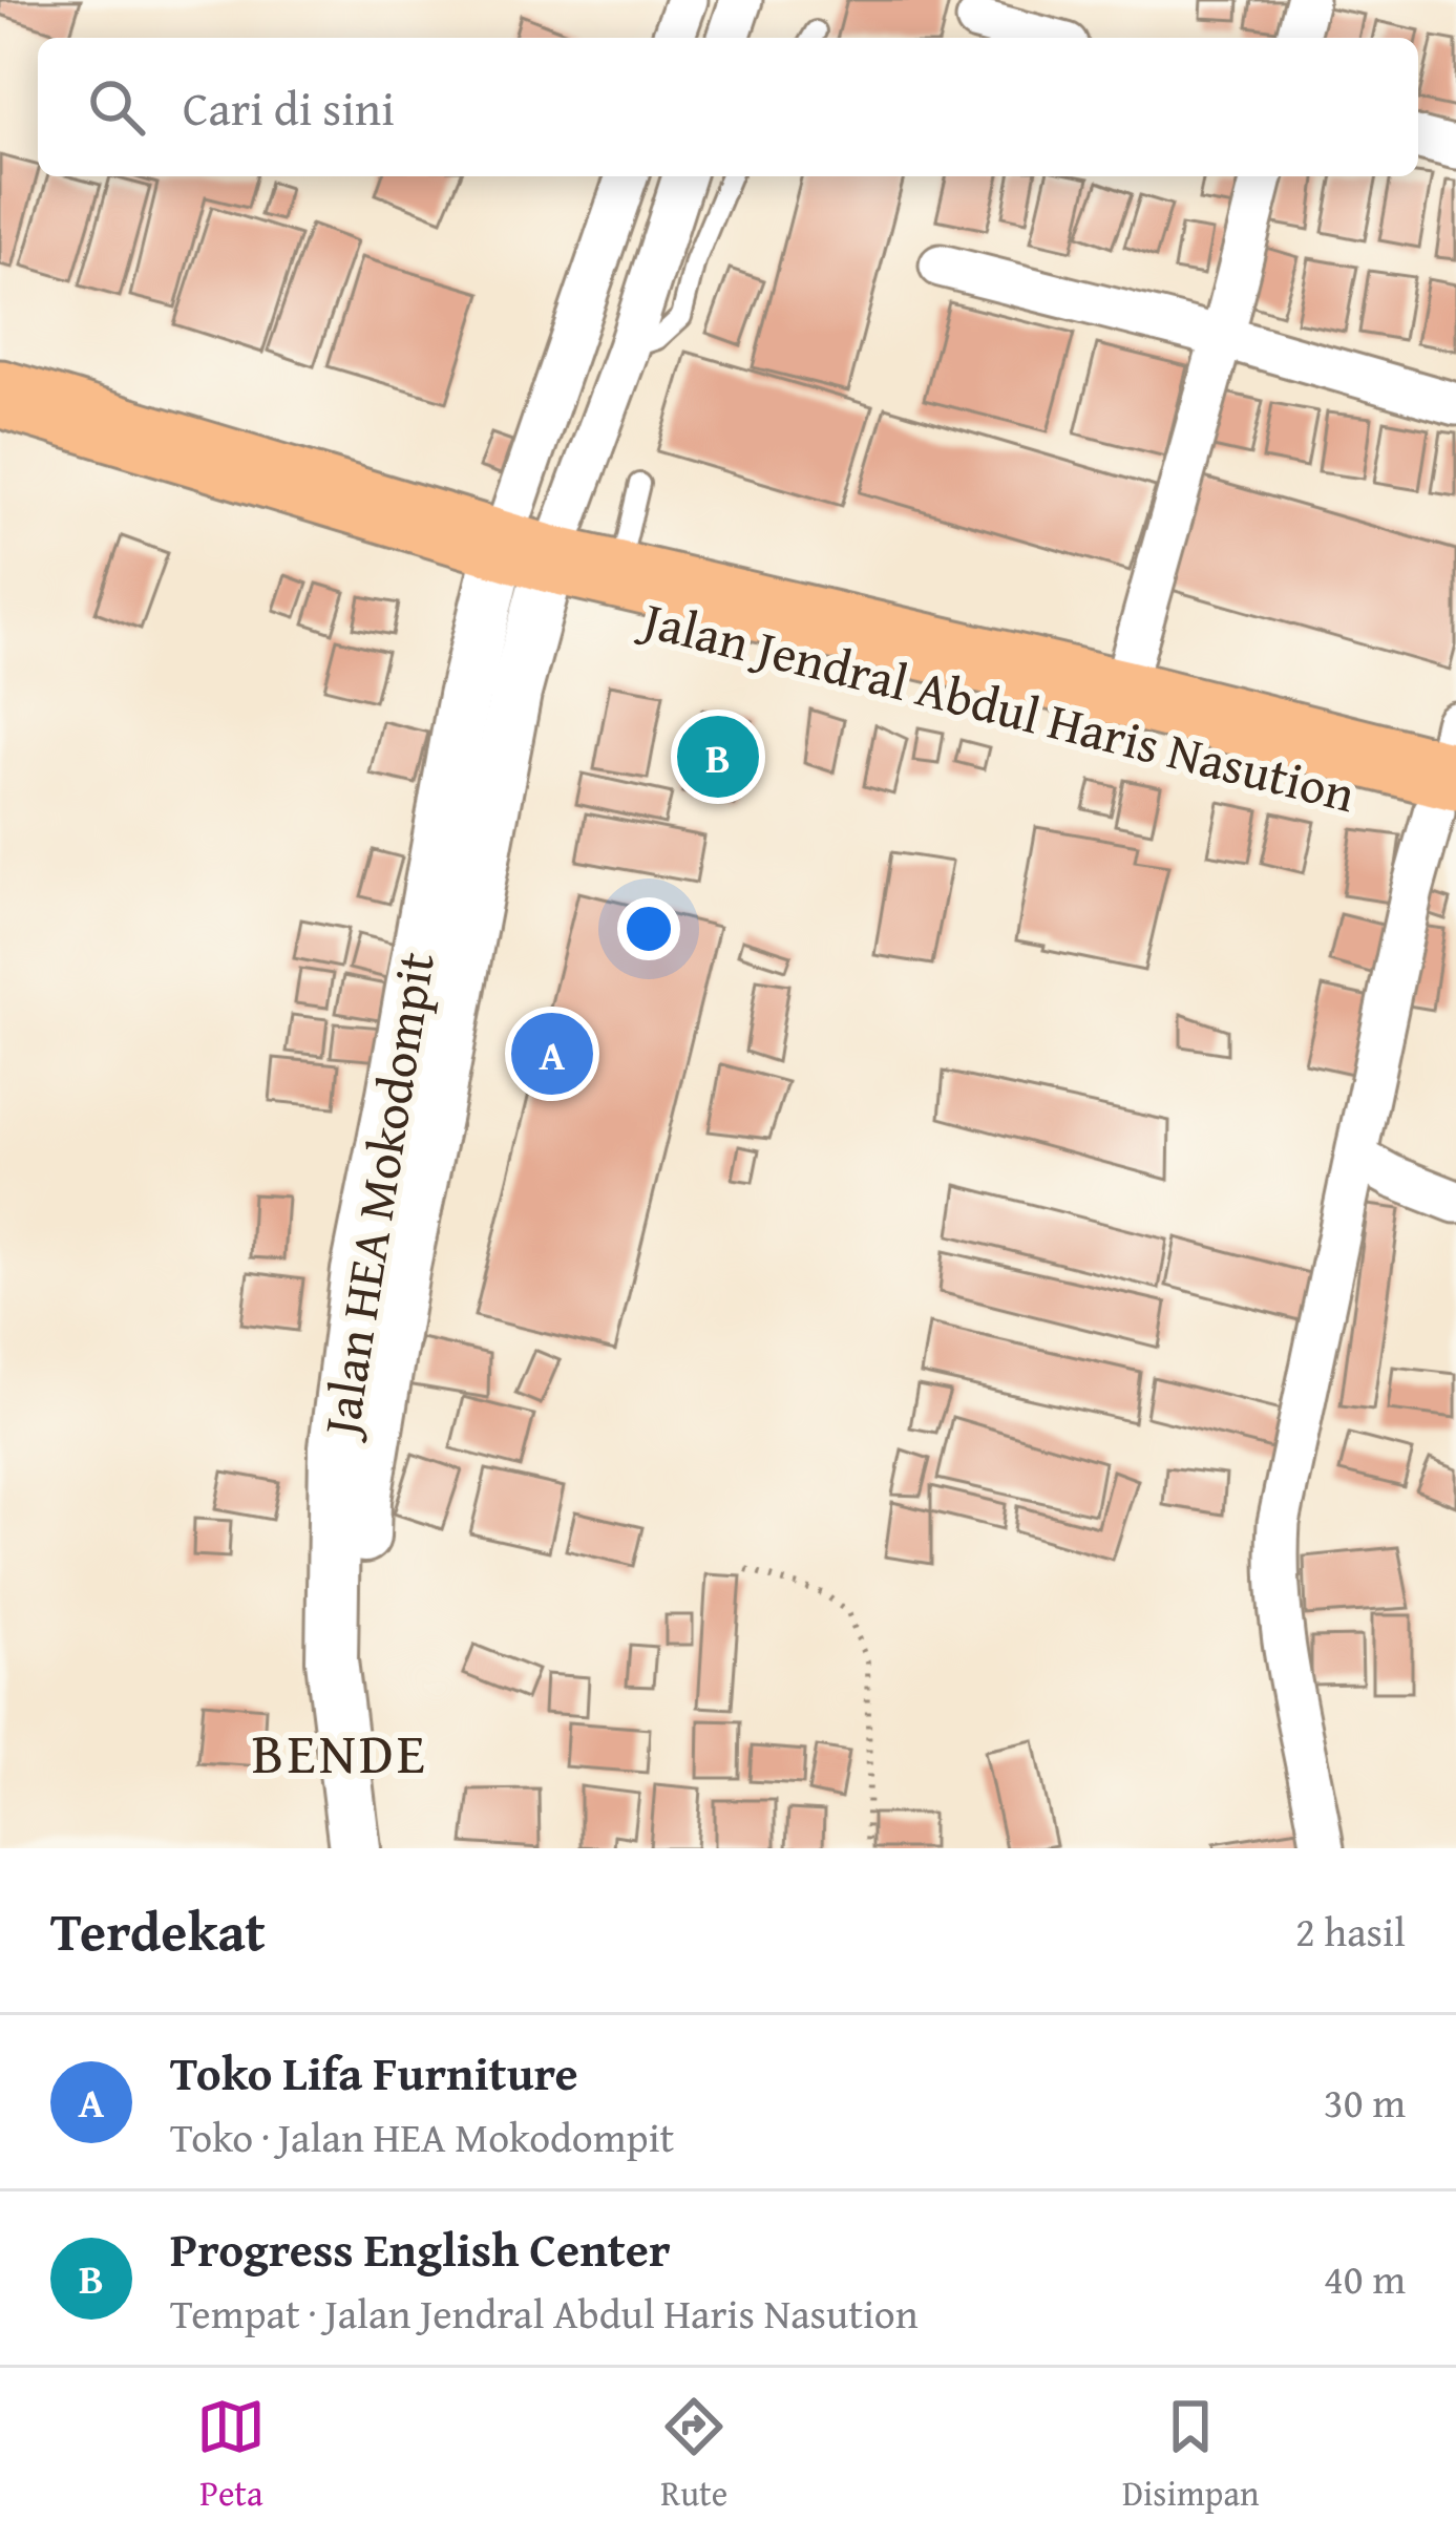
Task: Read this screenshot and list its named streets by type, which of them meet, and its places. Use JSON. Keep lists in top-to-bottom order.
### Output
{
  "streets": {
    "highway": ["Jalan Jendral Abdul Haris Nasution"],
    "street": ["Jalan HEA Mokodompit"]
  },
  "crossings": [
    ["Jalan Jendral Abdul Haris Nasution", "Jalan HEA Mokodompit"]
  ],
  "districts": ["BENDE"],
  "page": {
    "search": "Cari di sini",
    "pins": ["B", "A"],
    "heading": ["Terdekat", "2 hasil"],
    "list": [
      {
        "mark": "A",
        "name": "Toko Lifa Furniture",
        "note": "Toko · Jalan HEA Mokodompit",
        "value": "30 m"
      },
      {
        "mark": "B",
        "name": "Progress English Center",
        "note": "Tempat · Jalan Jendral Abdul Haris Nasution",
        "value": "40 m"
      }
    ],
    "nav": ["Peta", "Rute", "Disimpan"]
  }
}
